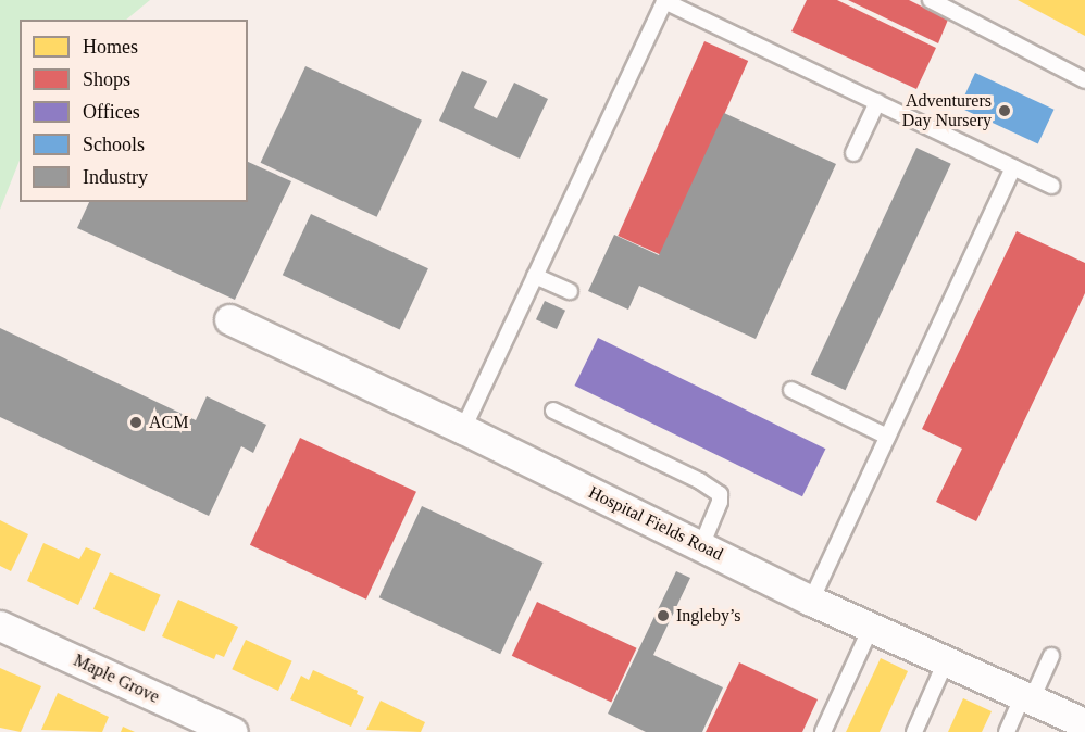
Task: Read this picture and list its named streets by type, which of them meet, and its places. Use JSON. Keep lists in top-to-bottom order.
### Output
{
  "streets": {
    "street": ["Hospital Fields Road", "Maple Grove"]
  },
  "places": ["Adventurers Day Nursery", "ACM", "Ingleby’s"],
  "legend": [
    "Homes",
    "Shops",
    "Offices",
    "Schools",
    "Industry"
  ]
}
